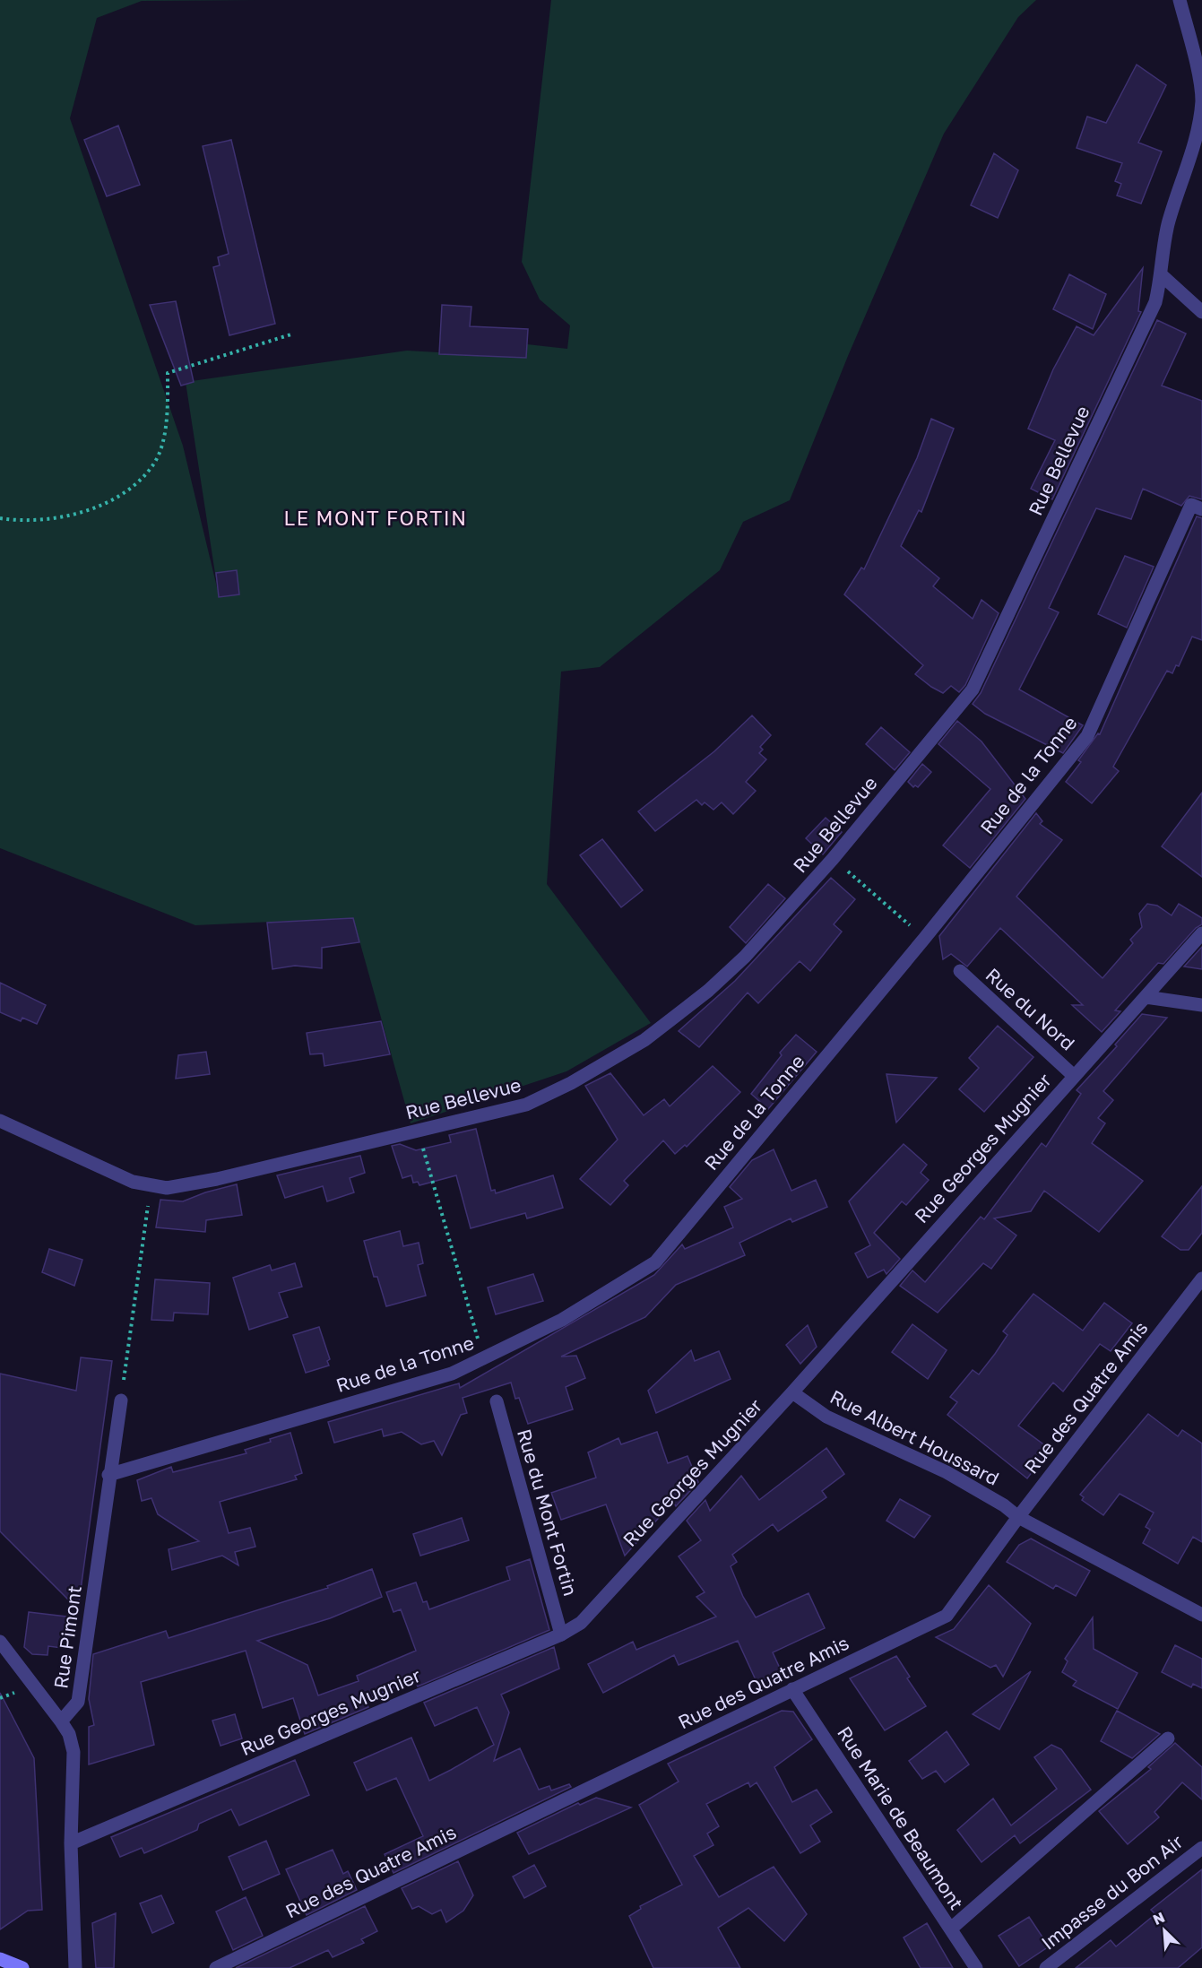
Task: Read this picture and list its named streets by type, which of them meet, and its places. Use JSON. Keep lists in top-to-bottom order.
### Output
{
  "streets": {
    "street": [
      "Rue Bellevue",
      "Rue de la Tonne",
      "Rue du Nord",
      "Rue Georges Mugnier",
      "Rue des Quatre Amis",
      "Rue Albert Houssard",
      "Rue du Mont Fortin",
      "Rue Pimont",
      "Rue Marie de Beaumont",
      "Impasse du Bon Air"
    ]
  },
  "crossings": [
    ["Rue de la Tonne", "Rue Pimont"],
    ["Rue du Nord", "Rue Georges Mugnier"],
    ["Rue Georges Mugnier", "Rue Albert Houssard"],
    ["Rue Georges Mugnier", "Rue du Mont Fortin"],
    ["Rue des Quatre Amis", "Rue Albert Houssard"],
    ["Rue des Quatre Amis", "Rue Marie de Beaumont"]
  ],
  "districts": ["LE MONT FORTIN"],
  "north": "top left"
}
